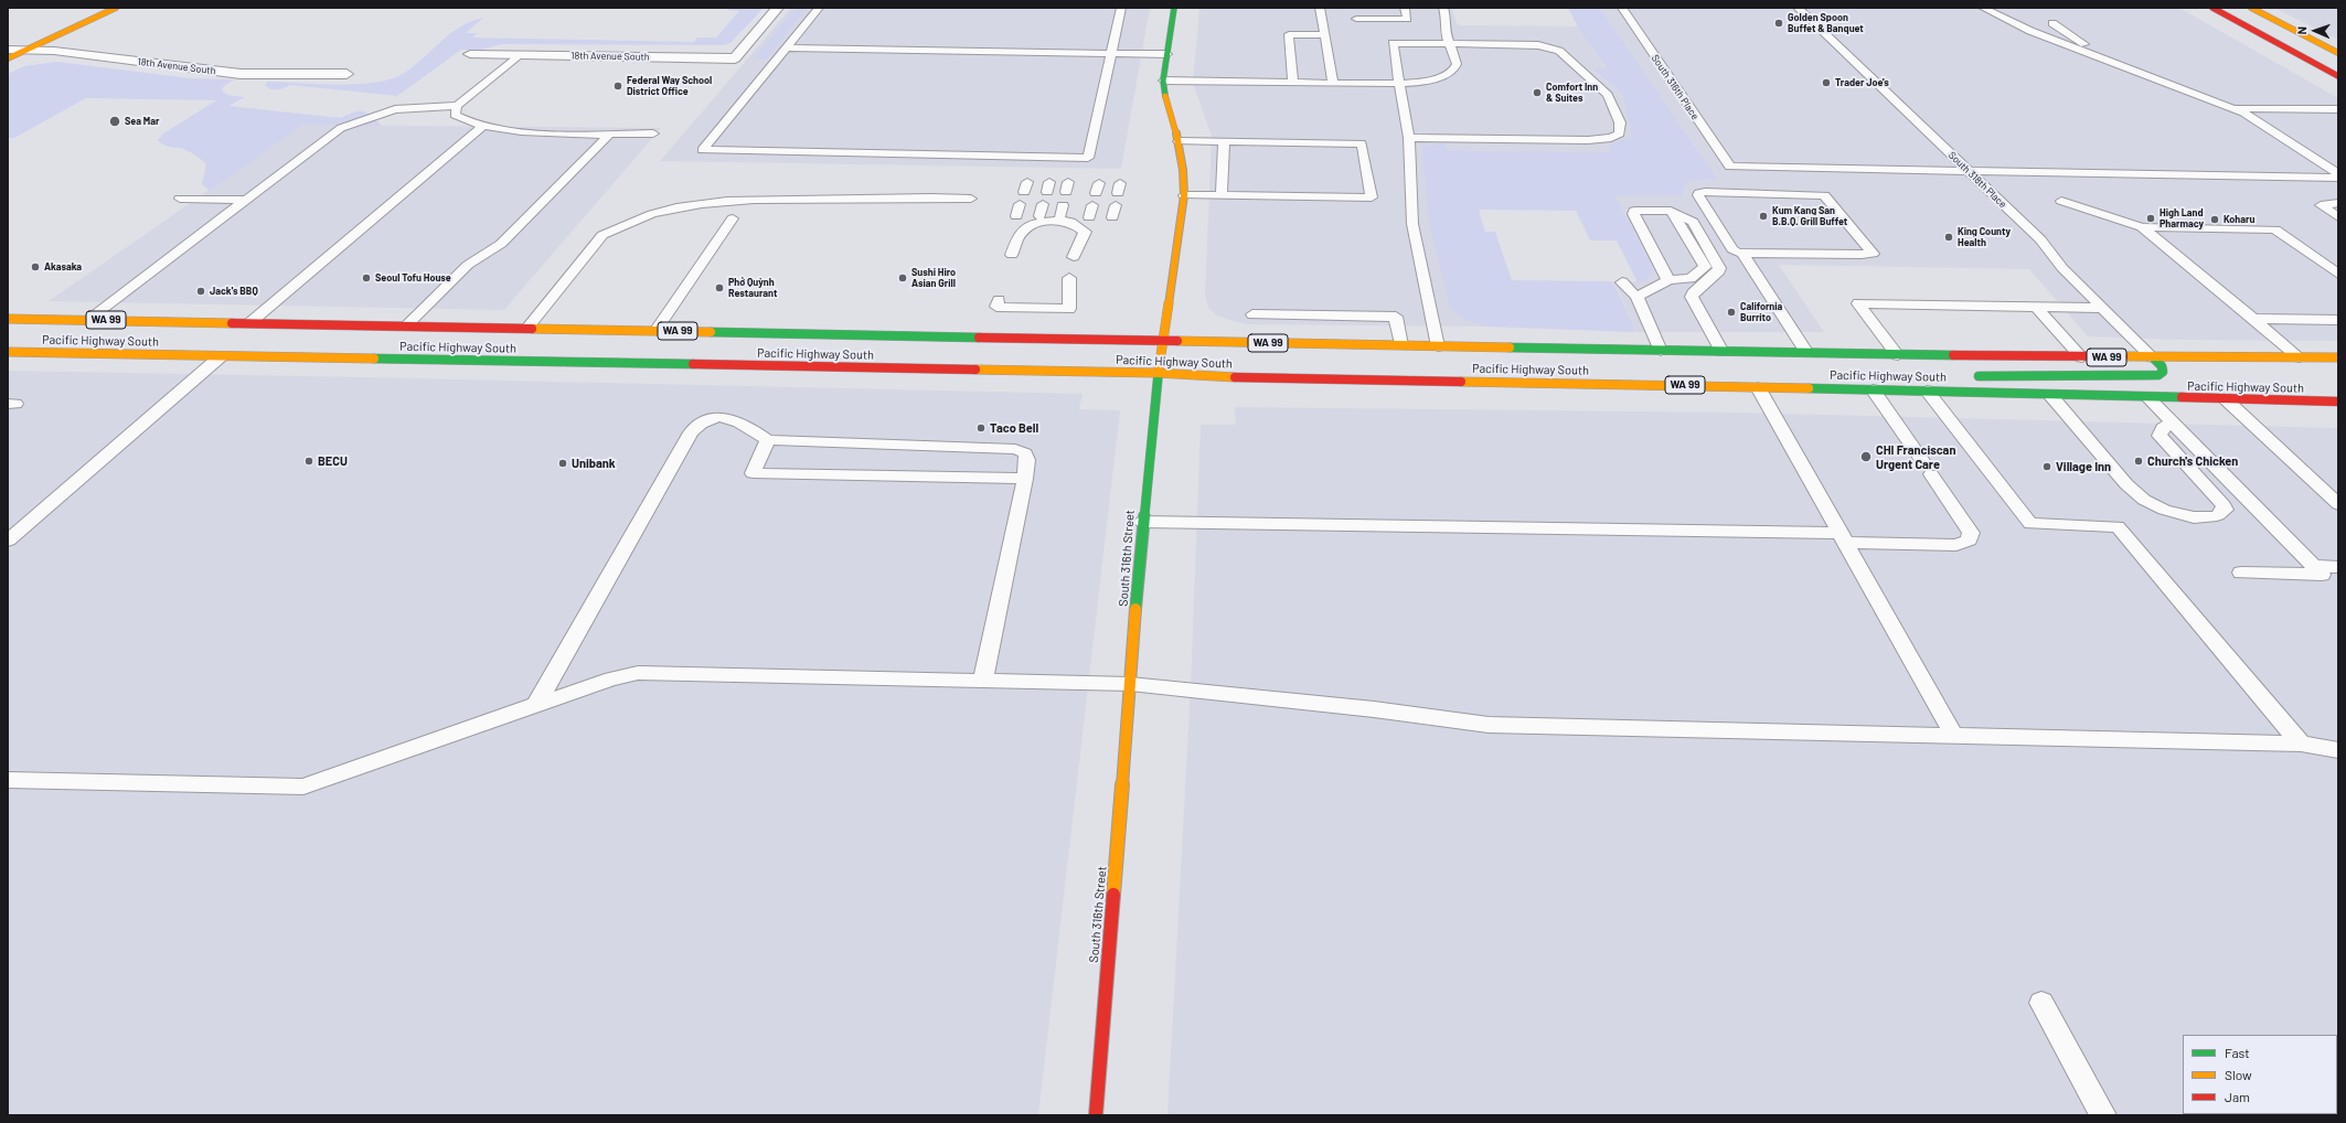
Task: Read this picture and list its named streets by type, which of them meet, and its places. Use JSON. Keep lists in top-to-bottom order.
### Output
{
  "streets": {
    "main road": ["WA 99", "Pacific Highway South", "South 316th Street"],
    "street": ["18th Avenue South"],
    "lane": ["South 316th Place", "South 318th Place"]
  },
  "crossings": [
    ["South 316th Place", "South 318th Place"],
    ["South 318th Place", "Pacific Highway South"],
    ["Pacific Highway South", "South 316th Street"]
  ],
  "places": [
    "Golden Spoon Buffet & Banquet",
    "Trader Joe's",
    "Federal Way School District Office",
    "Comfort Inn & Suites",
    "Sea Mar",
    "Kum Kang San B.B.Q. Grill Buffet",
    "High Land Pharmacy",
    "Koharu",
    "King County Health",
    "Akasaka",
    "Seoul Tofu House",
    "Sushi Hiro Asian Grill",
    "Phở Quỳnh Restaurant",
    "Jack's BBQ",
    "California Burrito",
    "Taco Bell",
    "CHI Franciscan Urgent Care",
    "BECU",
    "Church's Chicken",
    "Unibank",
    "Village Inn"
  ],
  "legend": ["Fast", "Slow", "Jam"],
  "north": "left"
}
